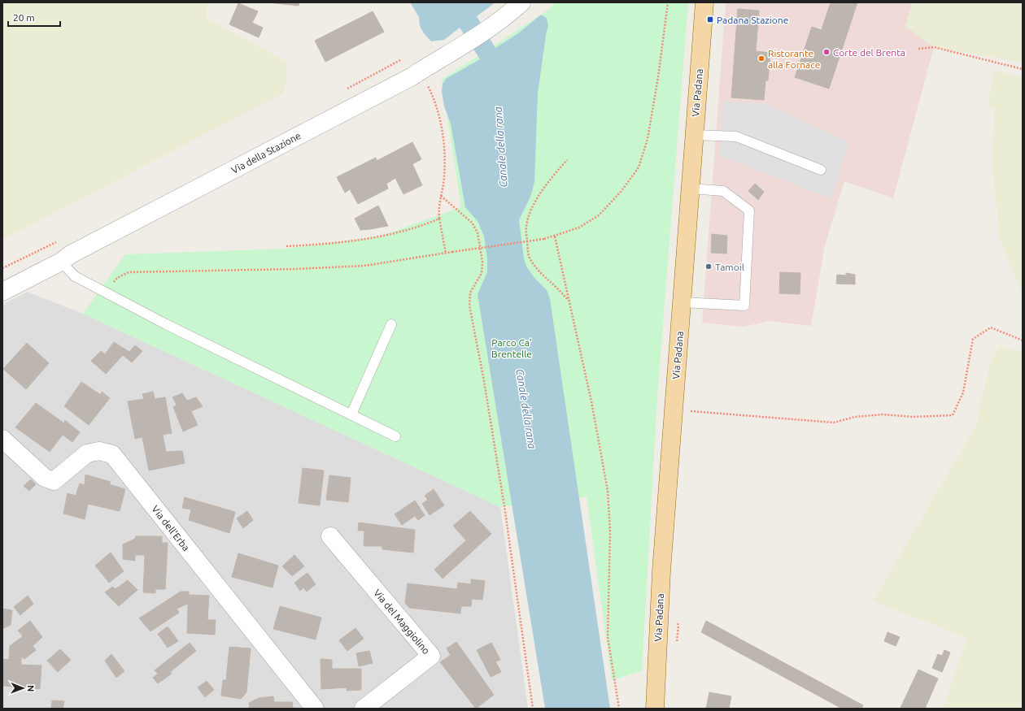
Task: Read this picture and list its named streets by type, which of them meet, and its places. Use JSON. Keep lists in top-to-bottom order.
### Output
{
  "streets": {
    "main road": ["Via Padana"],
    "street": ["Via della Stazione", "Via dell'Erba", "Via del Maggiolino"]
  },
  "water": ["Canale della rana"],
  "parks": ["Parco Ca' Brentelle"],
  "places": {
    "transit": ["Padana Stazione"],
    "other": ["Corte del Brenta", "Ristorante alla Fornace", "Tamoil"]
  },
  "scale_bar": "20 m",
  "north": "right"
}
